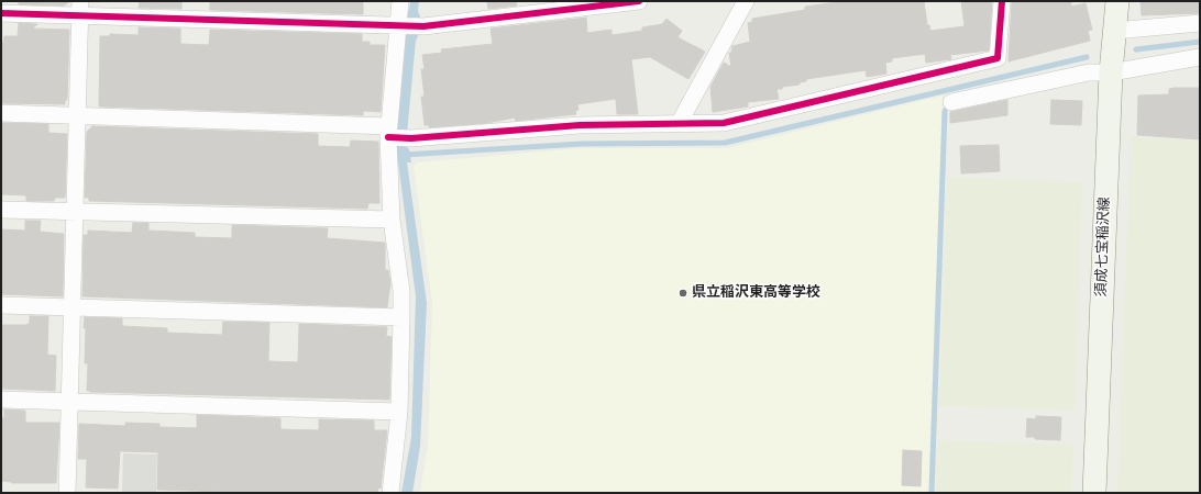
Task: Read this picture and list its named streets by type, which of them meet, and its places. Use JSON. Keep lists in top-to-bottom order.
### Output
{
  "streets": {
    "main road": ["須成七宝稲沢線"]
  },
  "places": ["県立稲沢東高等学校"]
}
